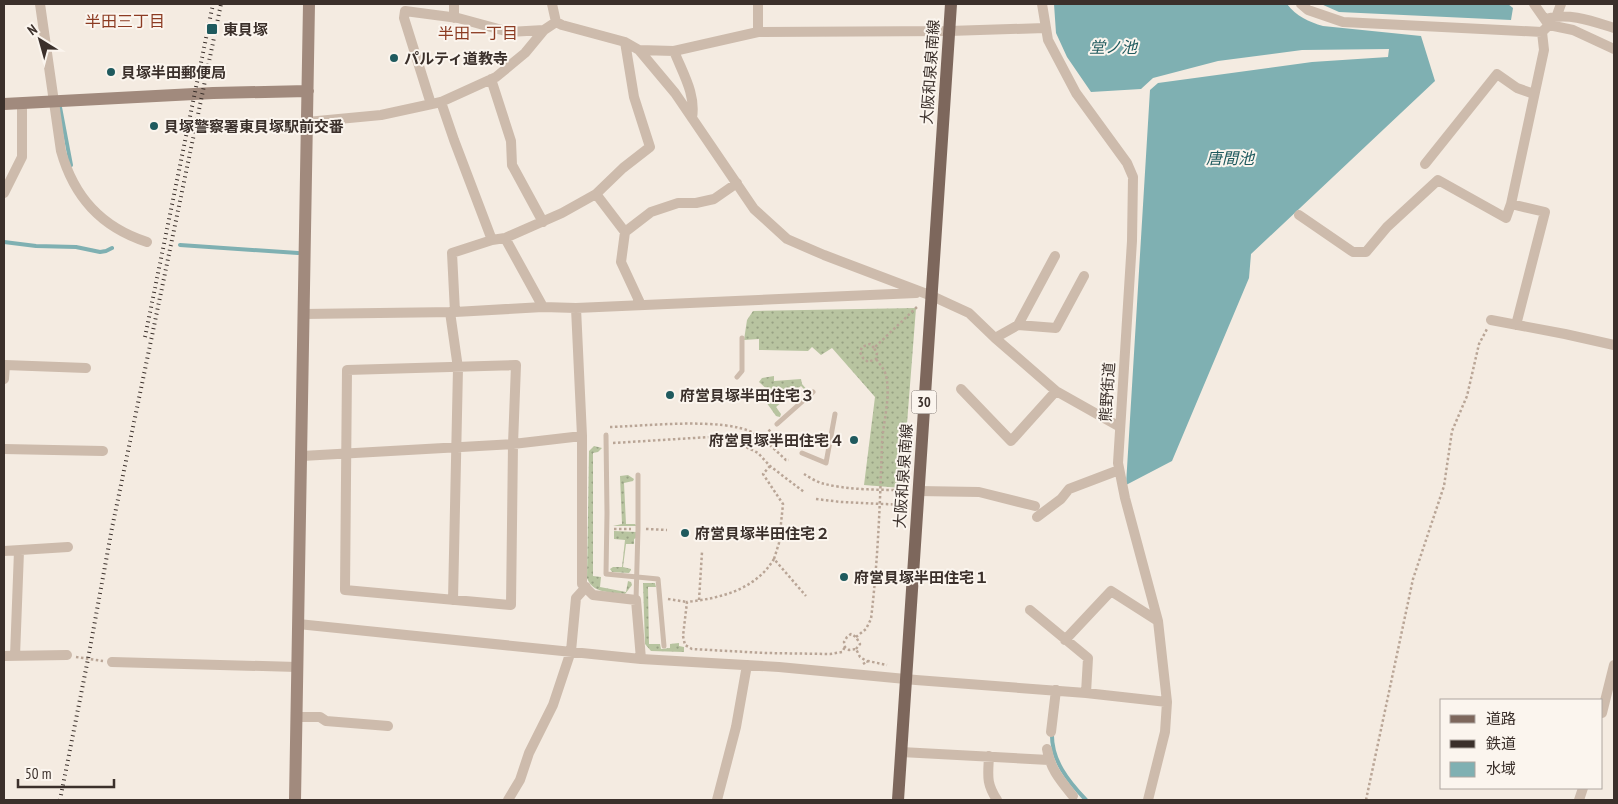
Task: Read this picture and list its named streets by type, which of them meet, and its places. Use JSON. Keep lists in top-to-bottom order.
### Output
{
  "streets": {
    "main road": ["大阪和泉泉南線", "30"],
    "street": ["熊野街道"]
  },
  "districts": ["半田三丁目", "半田一丁目"],
  "water": ["堂ノ池", "唐間池"],
  "places": {
    "transit": ["東貝塚"],
    "other": [
      "パルティ道教寺",
      "貝塚半田郵便局",
      "貝塚警察署東貝塚駅前交番",
      "府営貝塚半田住宅３",
      "府営貝塚半田住宅４",
      "府営貝塚半田住宅２",
      "府営貝塚半田住宅１"
    ]
  },
  "legend": ["道路", "鉄道", "水域"],
  "scale_bar": "50 m",
  "north": "top left"
}
